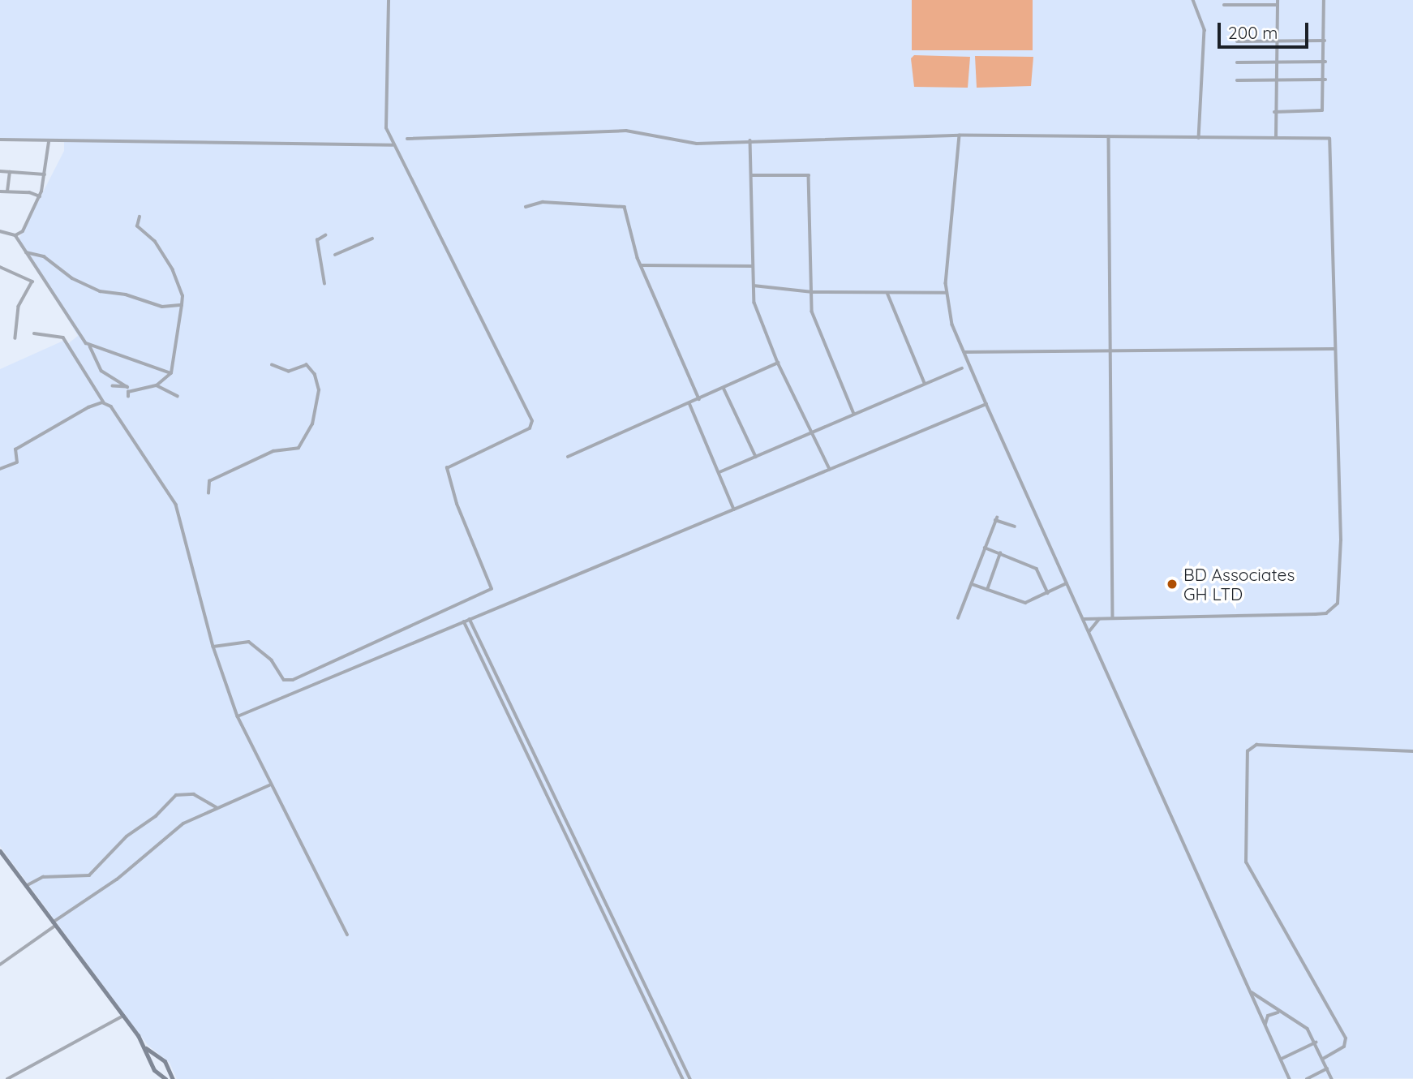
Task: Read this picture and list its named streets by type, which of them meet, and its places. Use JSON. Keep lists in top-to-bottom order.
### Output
{
  "places": ["BD Associates GH LTD"],
  "scale_bar": "200 m"
}
